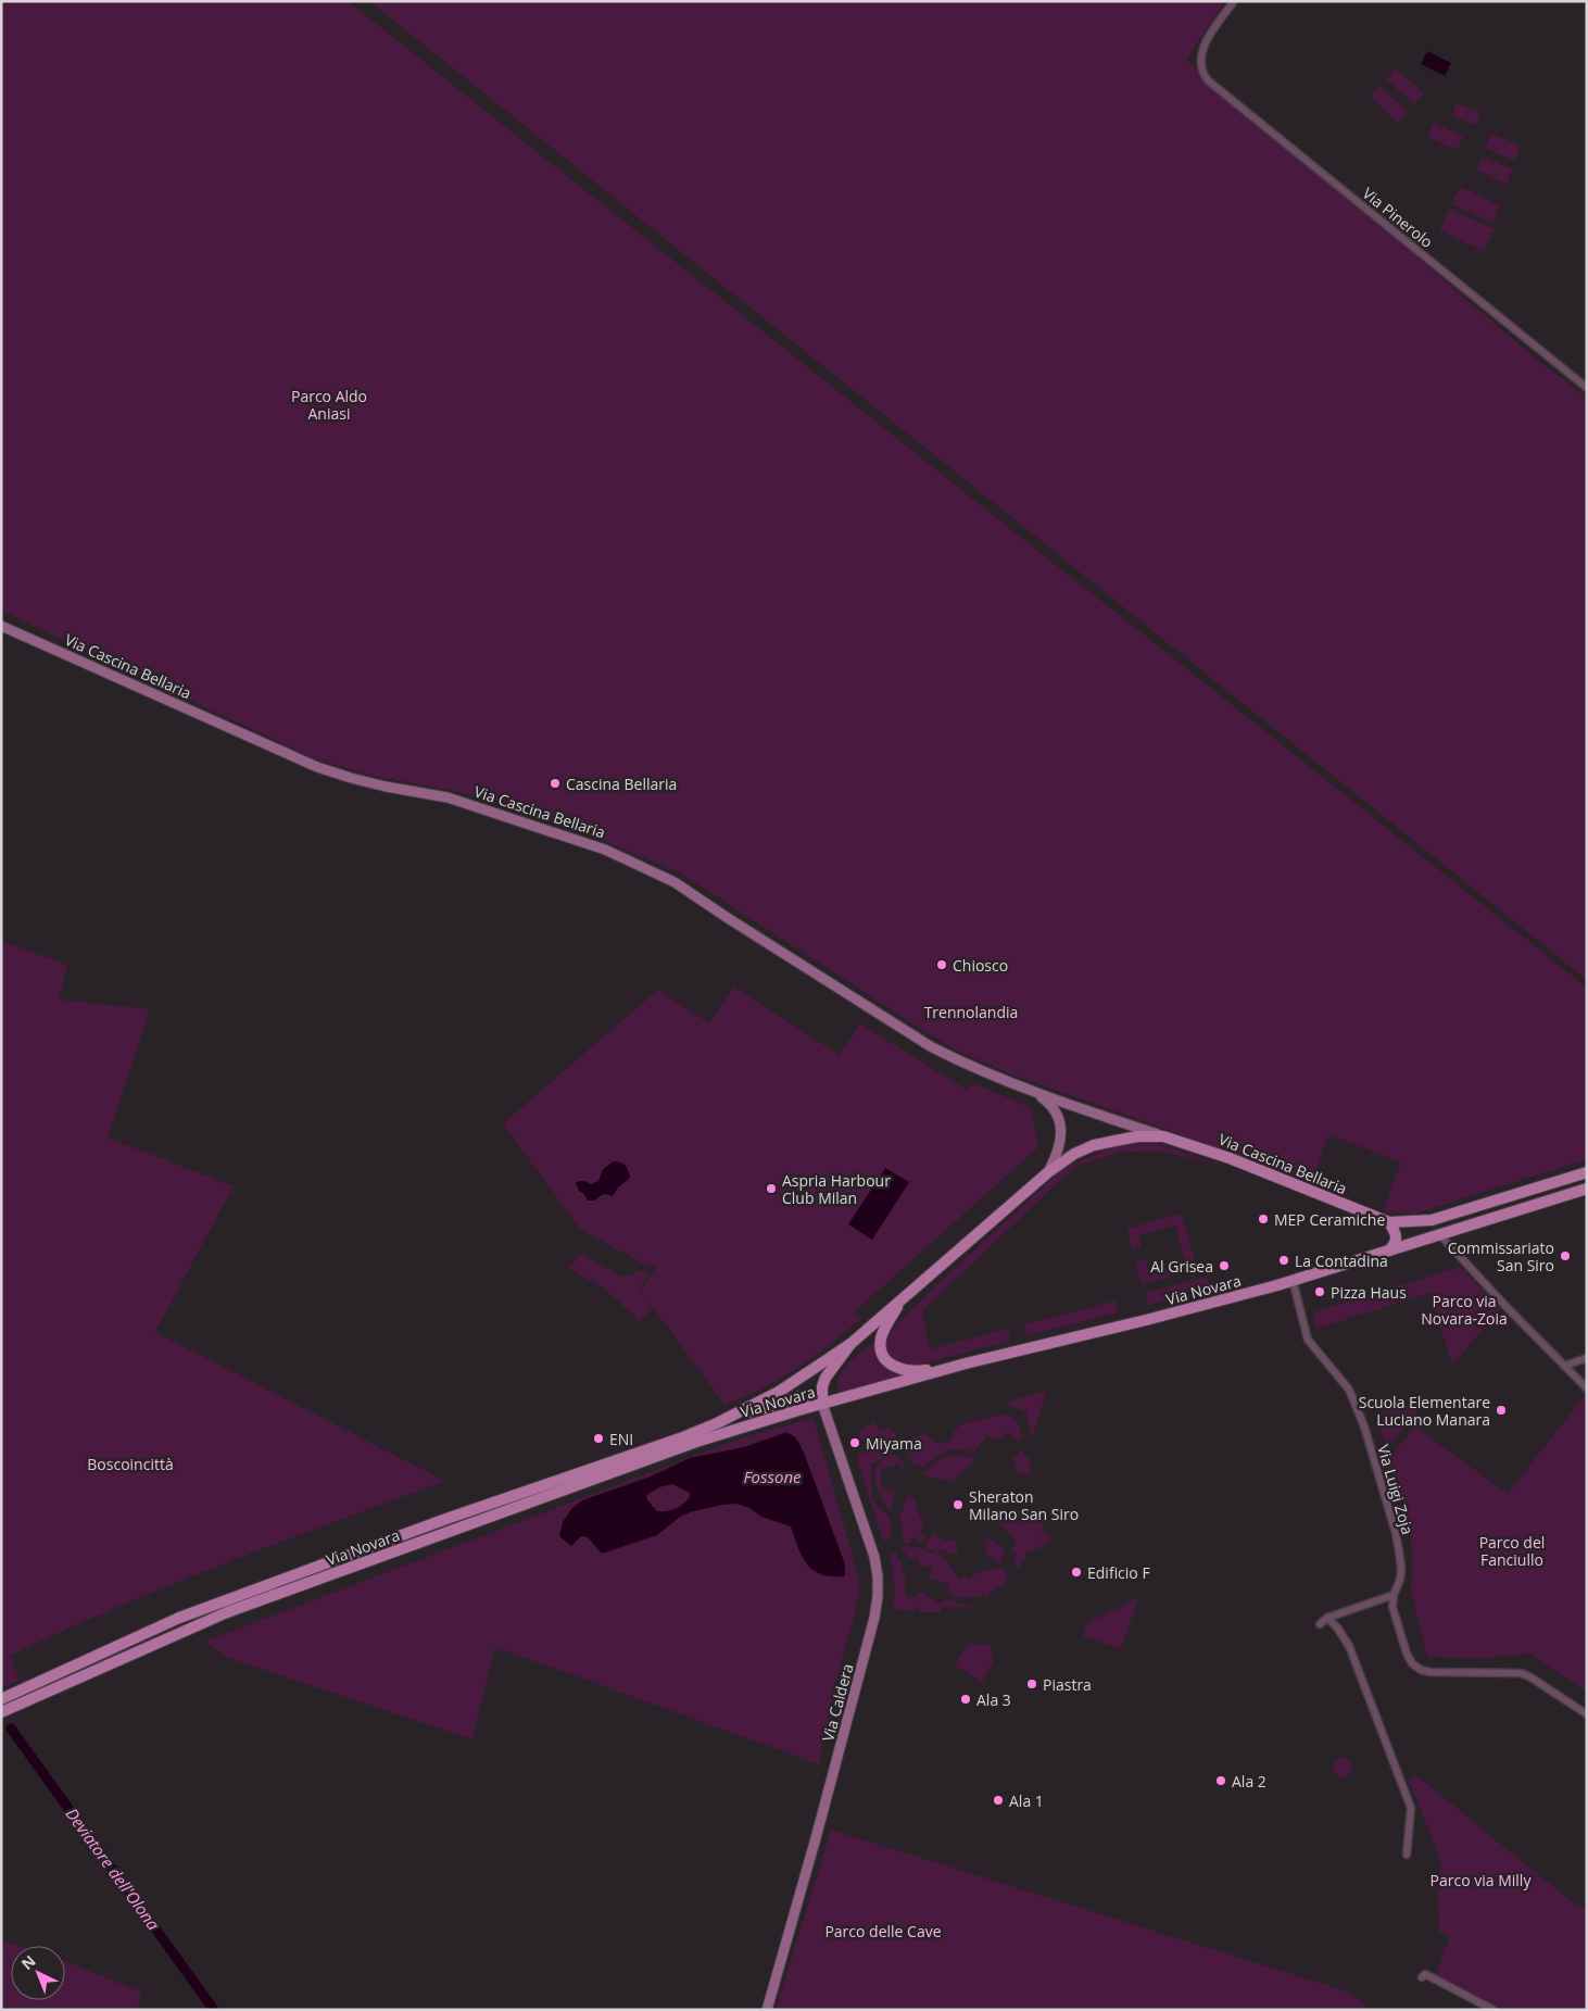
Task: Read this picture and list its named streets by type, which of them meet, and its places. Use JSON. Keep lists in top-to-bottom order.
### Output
{
  "streets": {
    "main road": ["Via Cascina Bellaria", "Via Novara"],
    "street": ["Via Pinerolo", "Via Luigi Zoja", "Via Caldera"]
  },
  "crossings": [
    ["Via Cascina Bellaria", "Via Novara"],
    ["Via Novara", "Via Luigi Zoja"],
    ["Via Novara", "Via Caldera"]
  ],
  "water": ["Fossone", "Deviatore dell'Olona"],
  "parks": [
    "Parco Aldo Aniasi",
    "Trennolandia",
    "Parco via Novara-Zoia",
    "Boscoincittà",
    "Parco del Fanciullo",
    "Parco via Milly",
    "Parco delle Cave"
  ],
  "places": [
    "Cascina Bellaria",
    "Chiosco",
    "Aspria Harbour Club Milan",
    "MEP Ceramiche",
    "Commissariato San Siro",
    "La Contadina",
    "Al Grisea",
    "Pizza Haus",
    "Scuola Elementare Luciano Manara",
    "ENI",
    "Miyama",
    "Sheraton Milano San Siro",
    "Edificio F",
    "Piastra",
    "Ala 3",
    "Ala 2",
    "Ala 1"
  ],
  "north": "top left"
}
